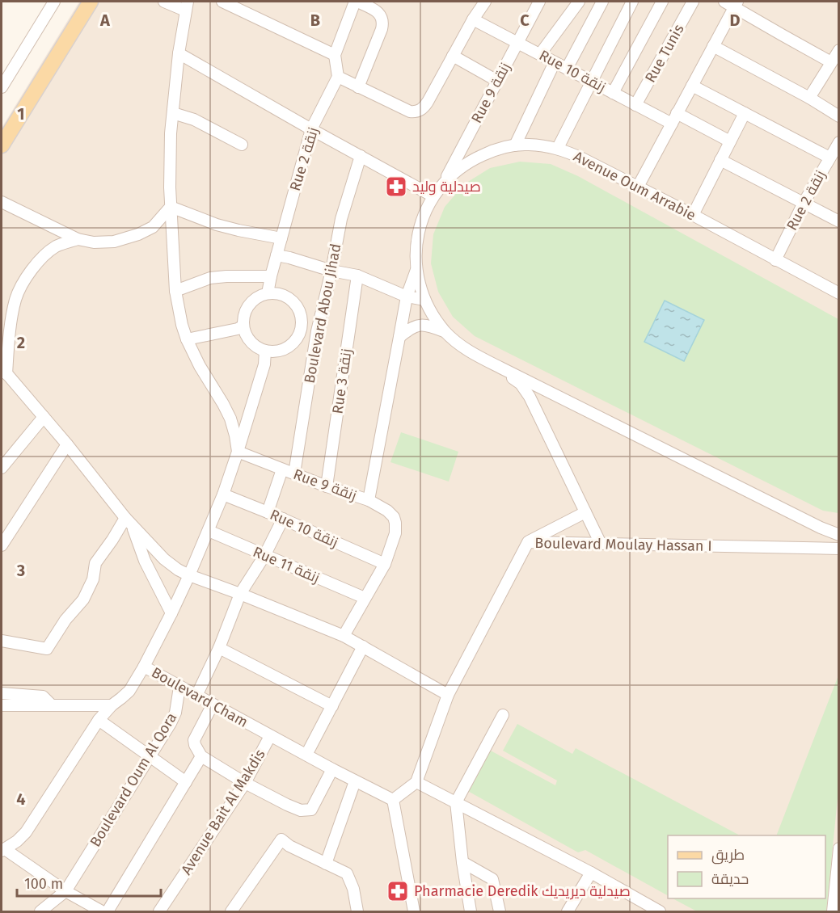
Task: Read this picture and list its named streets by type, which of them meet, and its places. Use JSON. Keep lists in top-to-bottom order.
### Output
{
  "streets": {
    "street": [
      "Rue Tunis",
      "Rue 10 زنقة",
      "Rue 9 زنقة",
      "Rue 2 زنقة",
      "Avenue Oum Arrabie",
      "Boulevard Abou Jihad",
      "Rue 3 زنقة",
      "Boulevard Moulay Hassan I",
      "Rue 11 زنقة",
      "Boulevard Cham",
      "Boulevard Oum Al Qora",
      "Avenue Bait Al Makdis"
    ]
  },
  "crossings": [
    ["Rue Tunis", "Rue 10 زنقة"],
    ["Rue 10 زنقة", "Rue 9 زنقة"],
    ["Rue 10 زنقة", "Boulevard Cham"],
    ["Rue 9 زنقة", "Avenue Oum Arrabie"],
    ["Rue 9 زنقة", "Boulevard Abou Jihad"],
    ["Rue 9 زنقة", "Rue 3 زنقة"],
    ["Rue 9 زنقة", "Boulevard Cham"],
    ["Rue 2 زنقة", "Avenue Oum Arrabie"],
    ["Rue 2 زنقة", "Boulevard Cham"],
    ["Rue 11 زنقة", "Boulevard Cham"],
    ["Boulevard Cham", "Boulevard Oum Al Qora"],
    ["Boulevard Cham", "Avenue Bait Al Makdis"]
  ],
  "places": {
    "pharmacy": ["صيدلية وليد", "Pharmacie Deredik صيدلية ديريديك"]
  },
  "legend": ["طريق", "حديقة"],
  "scale_bar": "100 m",
  "grid": {
    "columns": [
      "A",
      "B",
      "C",
      "D"
    ],
    "rows": [
      "1",
      "2",
      "3",
      "4"
    ]
  }
}
